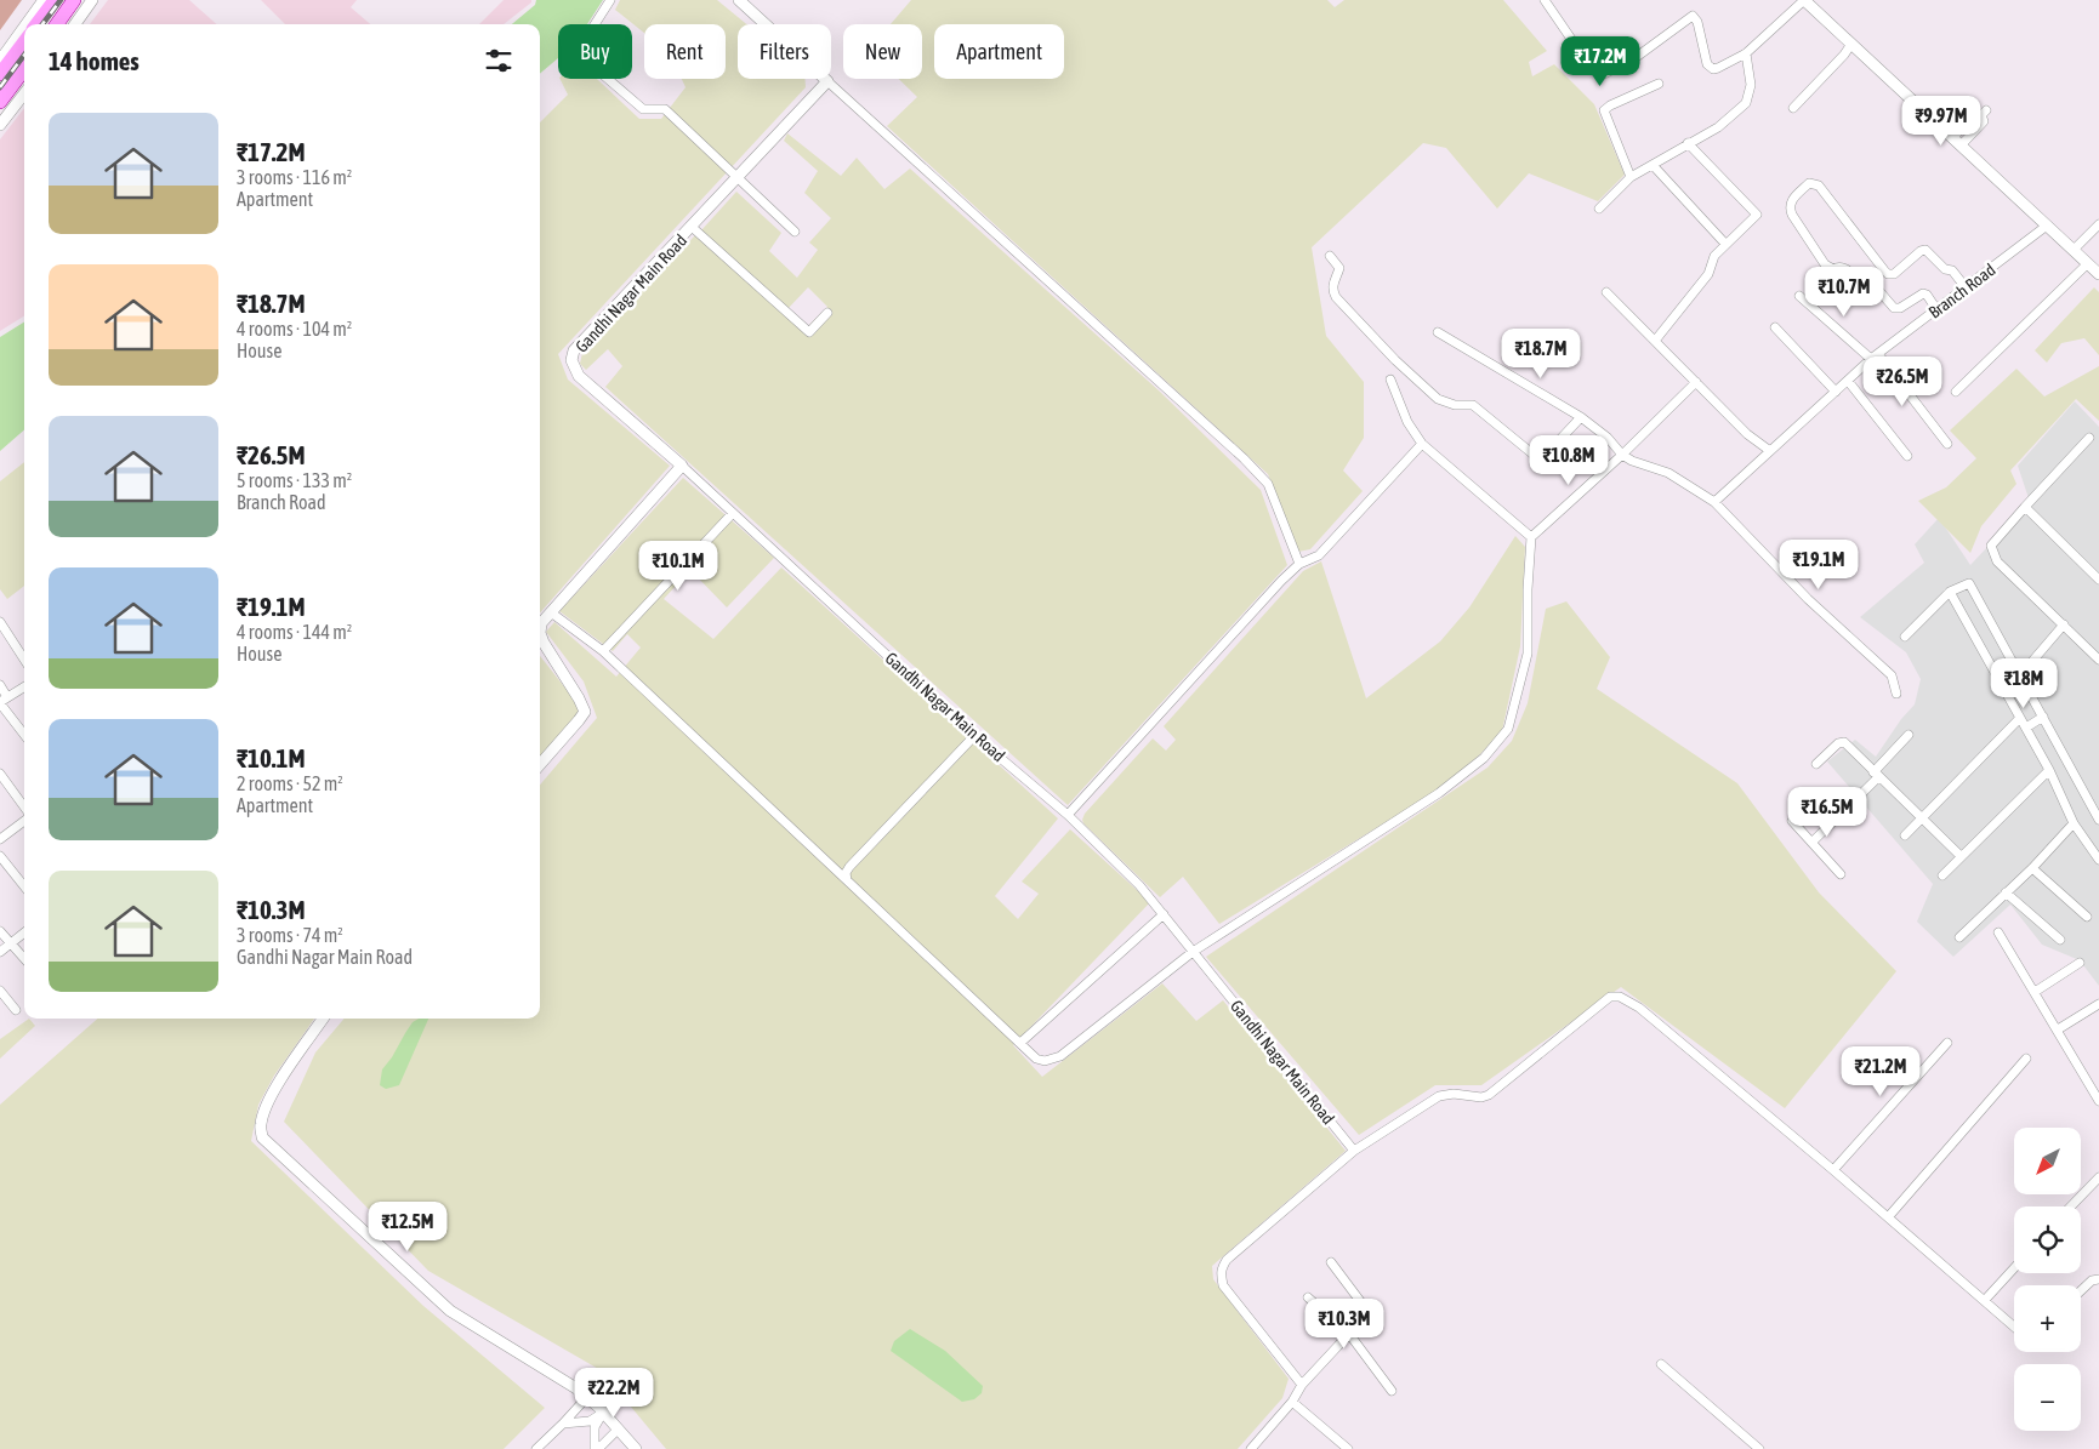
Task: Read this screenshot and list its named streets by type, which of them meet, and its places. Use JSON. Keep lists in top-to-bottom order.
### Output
{
  "streets": {
    "street": ["Branch Road", "Gandhi Nagar Main Road"]
  },
  "north": "bottom left",
  "page": {
    "chip": [
      "Buy",
      "Rent",
      "Filters",
      "New",
      "Apartment"
    ],
    "heading": "14 homes",
    "price": [
      "₹17.2M",
      "₹9.97M",
      "₹10.7M",
      "₹18.7M",
      "₹26.5M",
      "₹10.8M",
      "₹19.1M",
      "₹10.1M",
      "₹18M",
      "₹16.5M",
      "₹21.2M",
      "₹12.5M",
      "₹10.3M",
      "₹22.2M"
    ],
    "list": [
      {
        "name": "₹17.2M",
        "note": "3 rooms · 116 m² · Apartment"
      },
      {
        "name": "₹18.7M",
        "note": "4 rooms · 104 m² · House"
      },
      {
        "name": "₹26.5M",
        "note": "5 rooms · 133 m² · Branch Road"
      },
      {
        "name": "₹19.1M",
        "note": "4 rooms · 144 m² · House"
      },
      {
        "name": "₹10.1M",
        "note": "2 rooms · 52 m² · Apartment"
      },
      {
        "name": "₹10.3M",
        "note": "3 rooms · 74 m² · Gandhi Nagar Main Road"
      }
    ],
    "map_buttons": ["+", "−"]
  }
}
